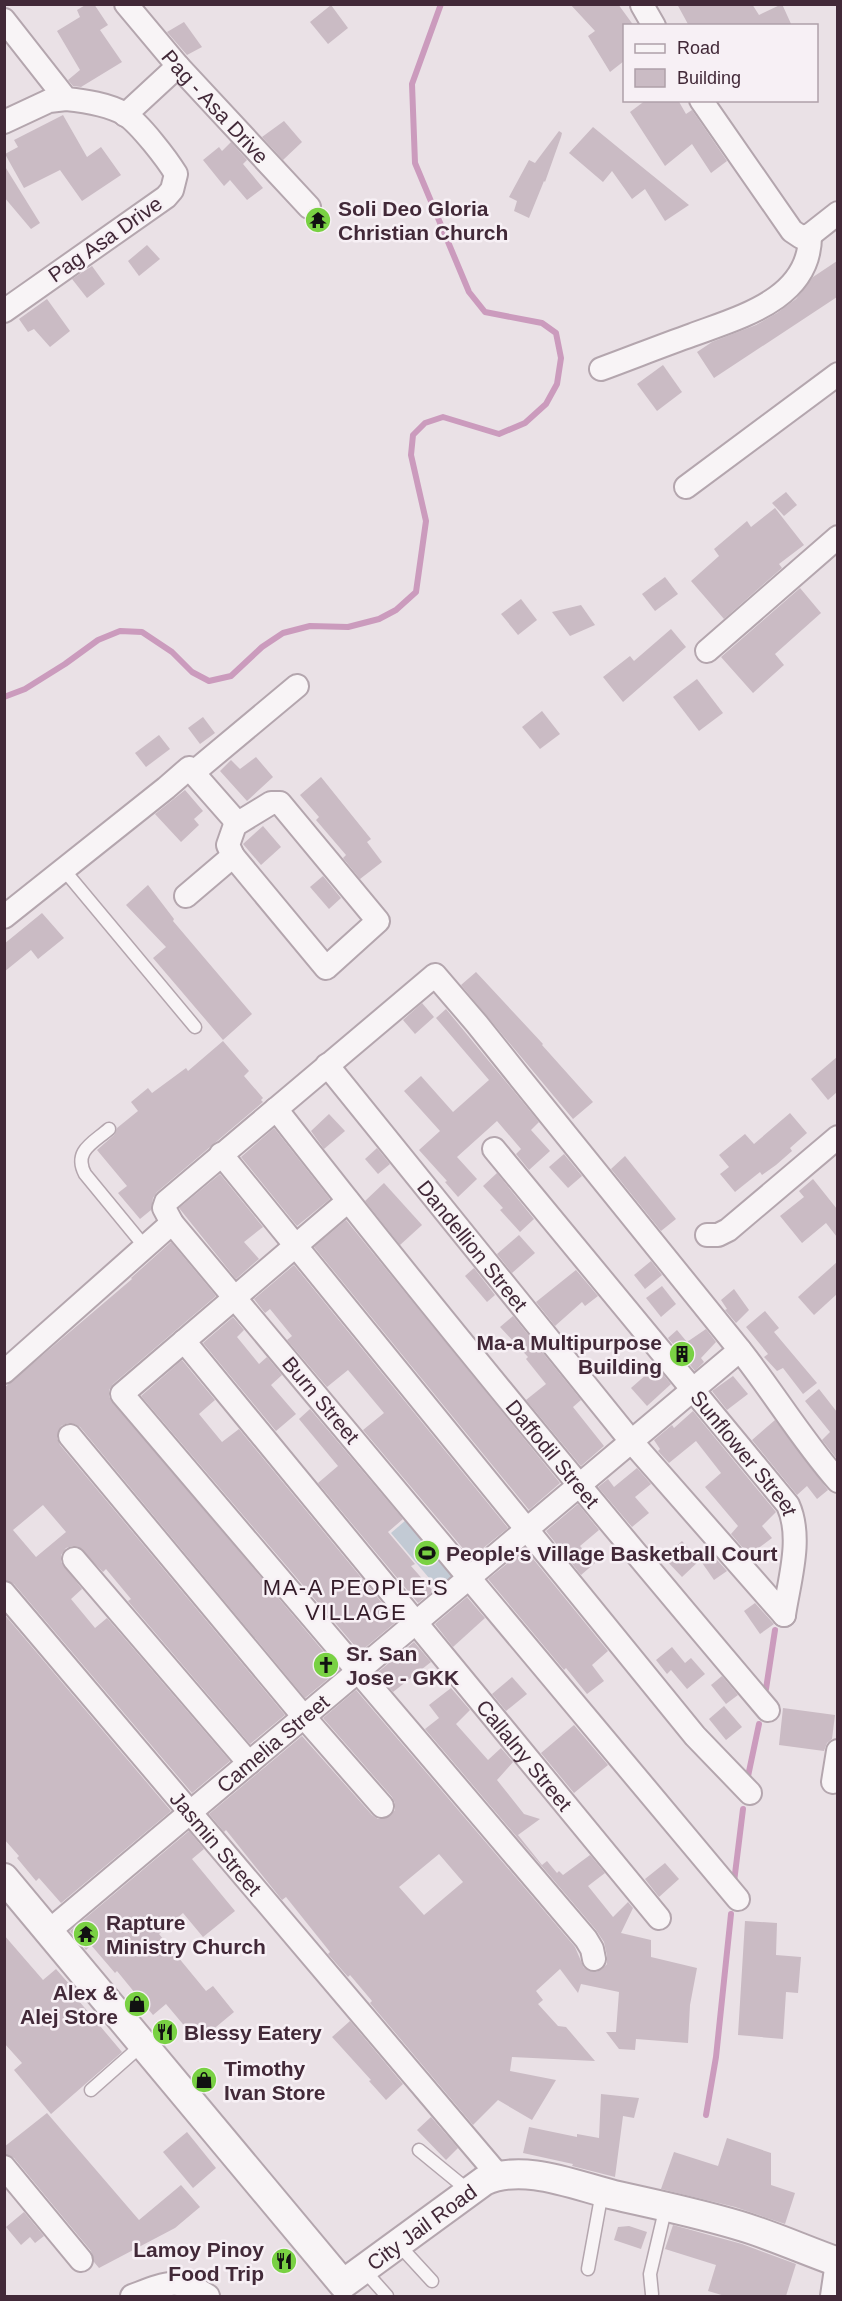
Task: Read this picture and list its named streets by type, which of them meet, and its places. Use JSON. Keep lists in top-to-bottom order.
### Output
{
  "streets": {
    "street": [
      "Pag - Asa Drive",
      "Pag Asa Drive",
      "Dandellion Street",
      "Burn Street",
      "Daffodil Street",
      "Sunflower Street",
      "Camelia Street",
      "Callalny Street",
      "Jasmin Street",
      "City Jail Road"
    ]
  },
  "crossings": [
    ["Dandellion Street", "Sunflower Street"],
    ["Burn Street", "Camelia Street"],
    ["Daffodil Street", "Camelia Street"],
    ["Camelia Street", "Callalny Street"],
    ["Camelia Street", "Jasmin Street"],
    ["Jasmin Street", "City Jail Road"]
  ],
  "districts": ["MA-A PEOPLE'S VILLAGE"],
  "places": {
    "temple": ["Soli Deo Gloria Christian Church", "Rapture Ministry Church"],
    "building": ["Ma-a Multipurpose Building"],
    "sports": ["People's Village Basketball Court"],
    "church": ["Sr. San Jose - GKK"],
    "shop": ["Alex & Alej Store", "Timothy Ivan Store"],
    "restaurant": ["Blessy Eatery", "Lamoy Pinoy Food Trip"]
  },
  "legend": ["Road", "Building"]
}
